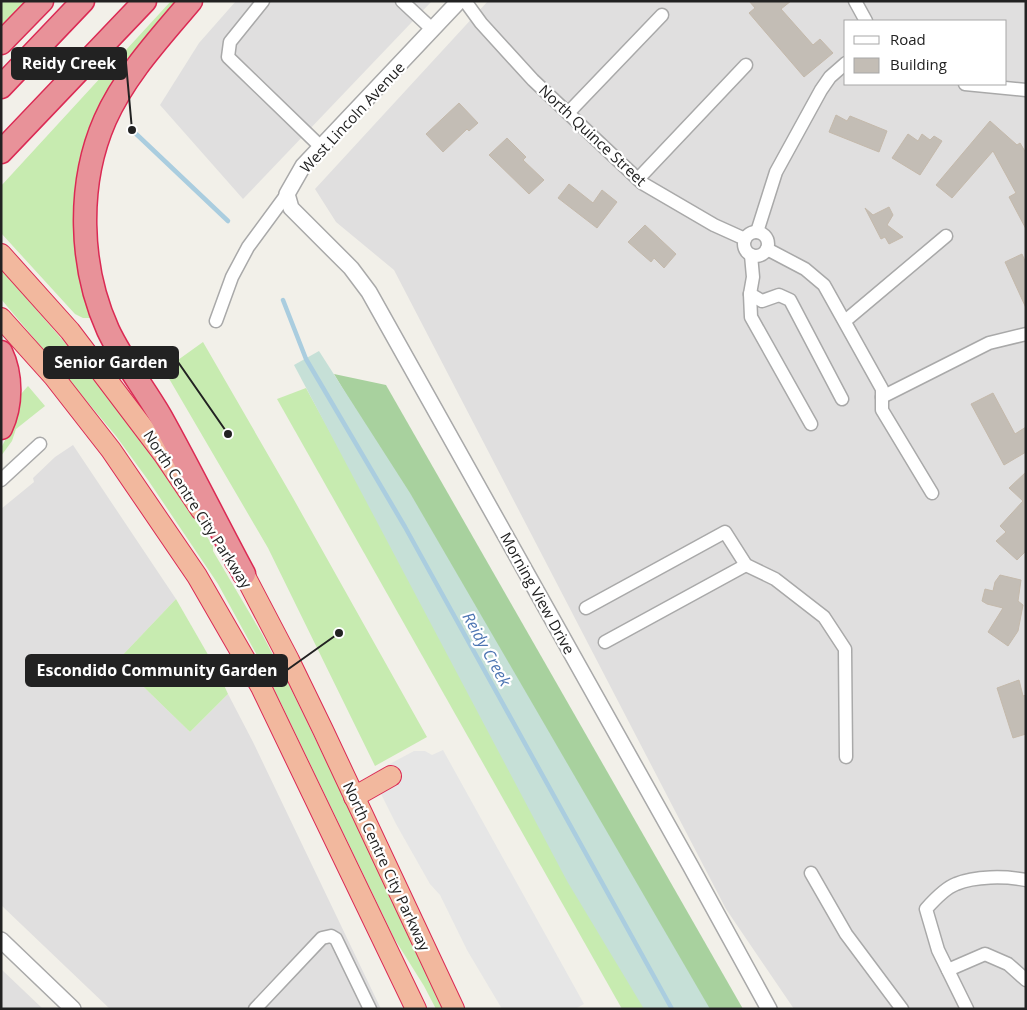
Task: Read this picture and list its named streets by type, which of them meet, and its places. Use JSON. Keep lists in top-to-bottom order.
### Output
{
  "streets": {
    "highway": ["North Centre City Parkway"],
    "street": ["West Lincoln Avenue", "North Quince Street", "Morning View Drive"]
  },
  "crossings": [
    ["West Lincoln Avenue", "Morning View Drive"]
  ],
  "water": ["Reidy Creek"],
  "places": ["Reidy Creek", "Senior Garden", "Escondido Community Garden"],
  "legend": ["Road", "Building"]
}
